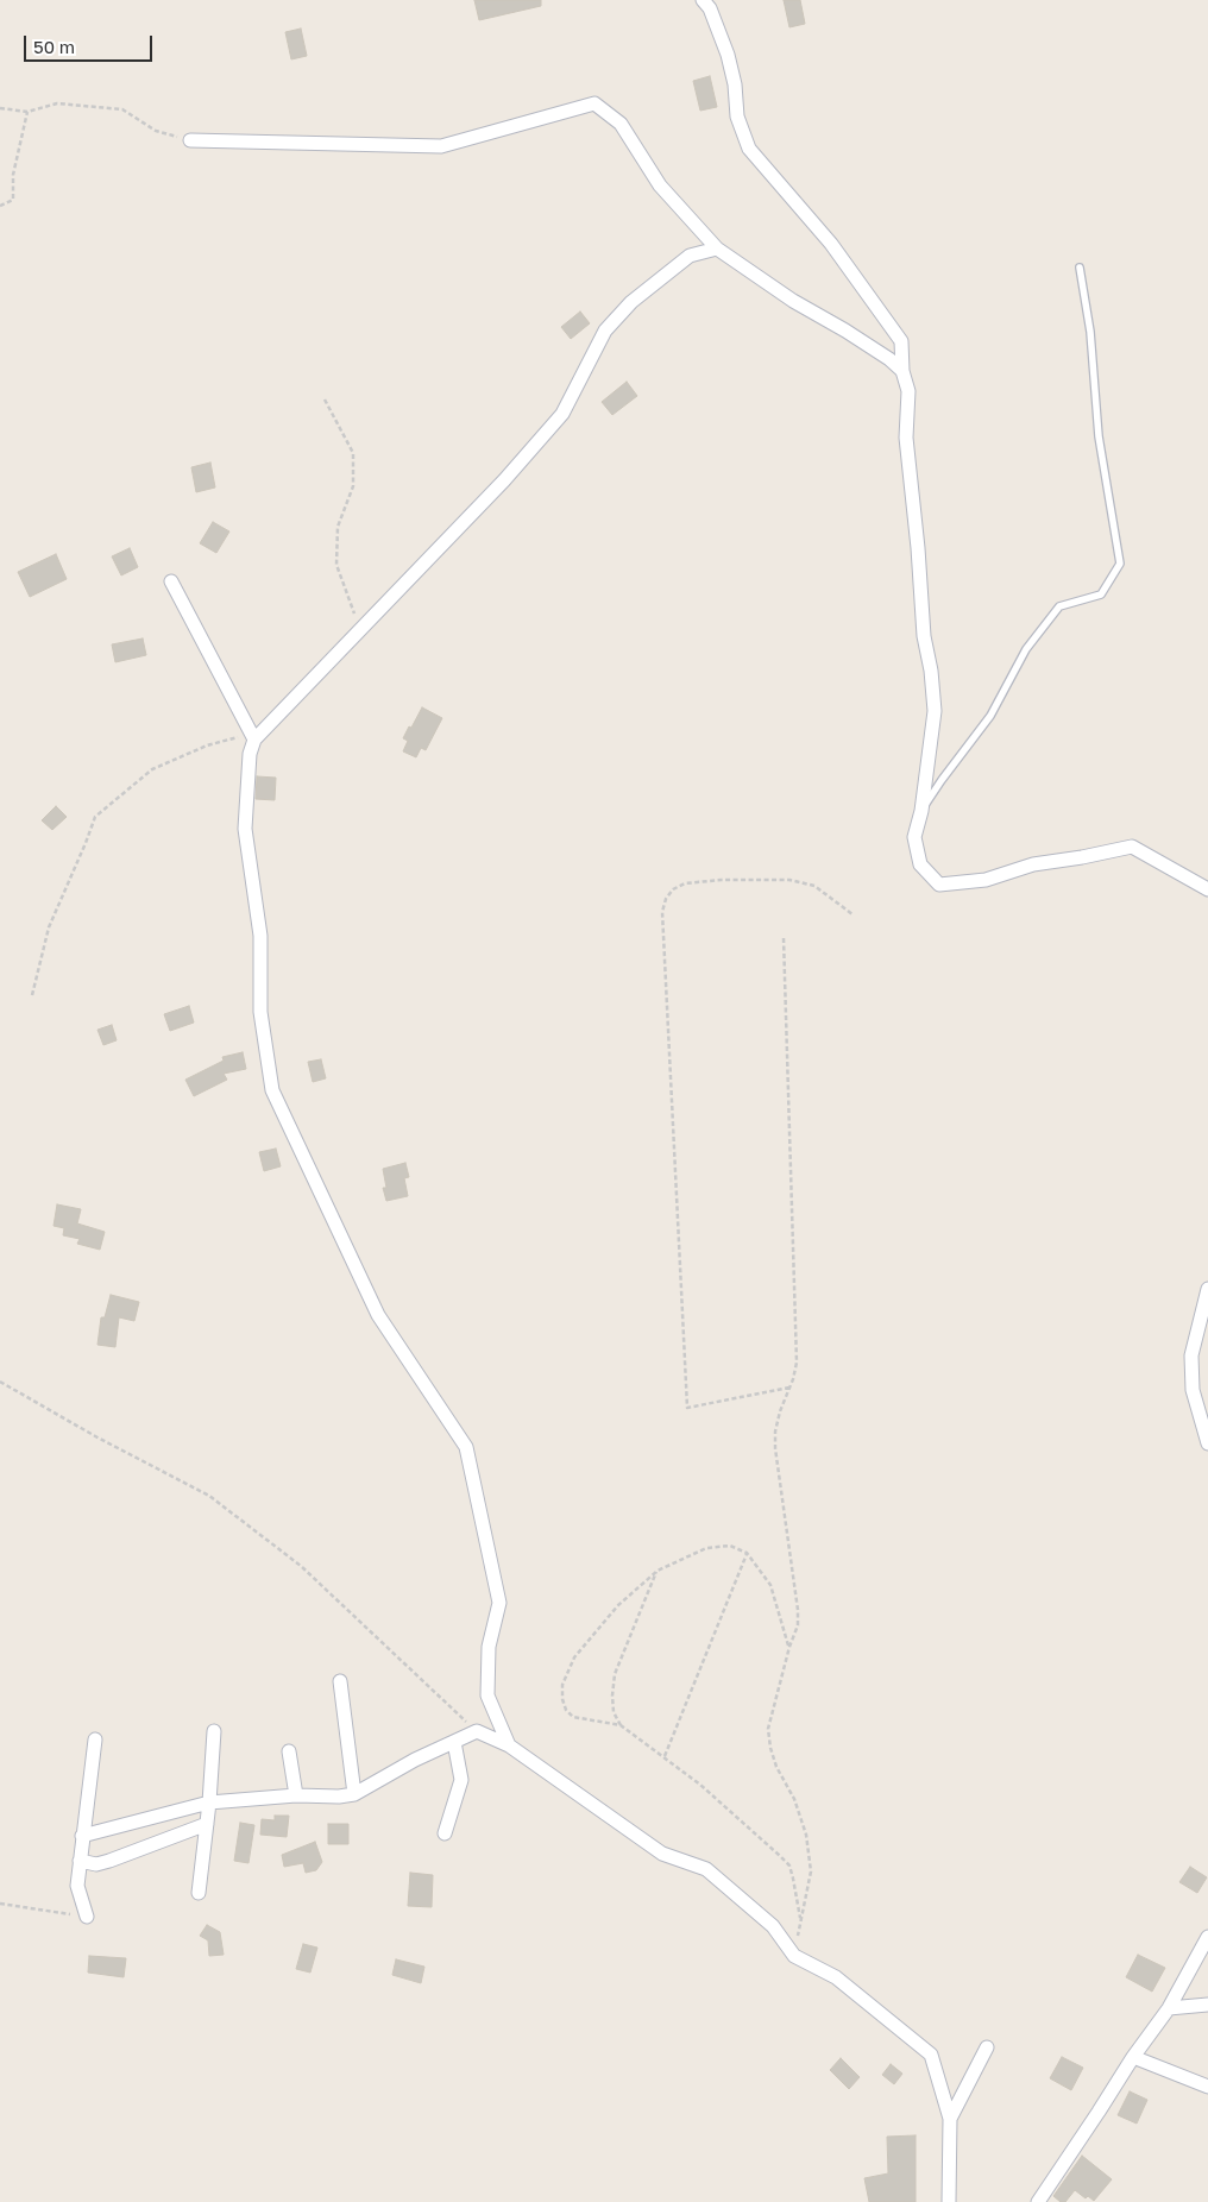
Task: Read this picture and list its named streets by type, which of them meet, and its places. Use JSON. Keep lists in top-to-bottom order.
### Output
{
  "scale_bar": "50 m"
}
